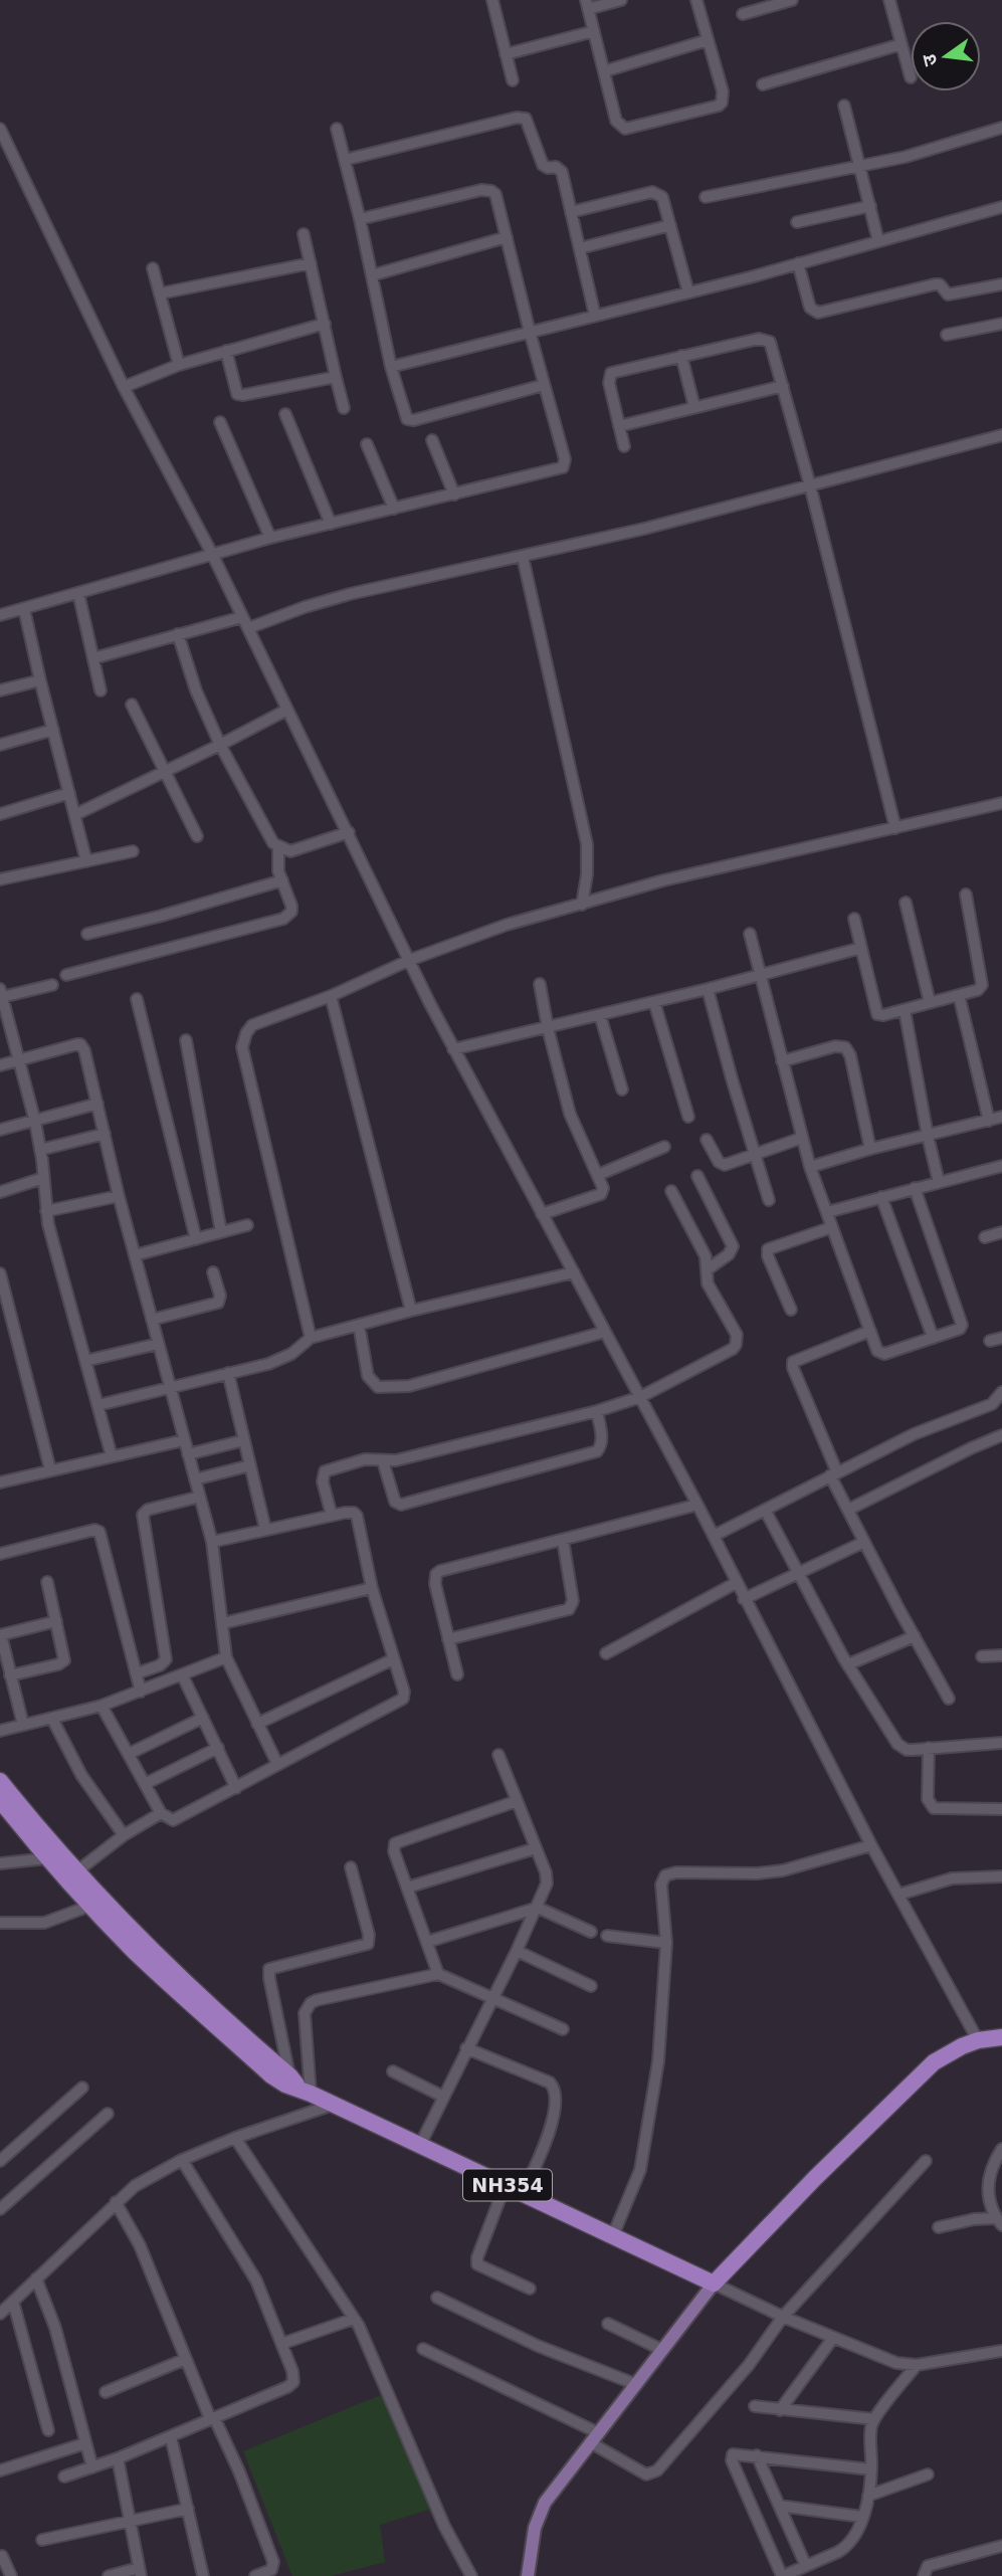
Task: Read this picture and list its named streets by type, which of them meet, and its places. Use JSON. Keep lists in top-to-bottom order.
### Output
{
  "streets": {
    "highway": ["NH354"]
  },
  "north": "left"
}
